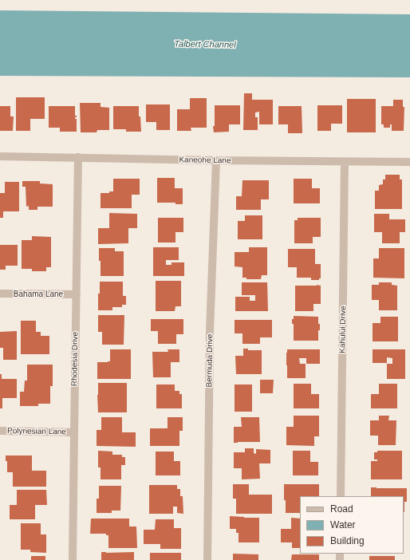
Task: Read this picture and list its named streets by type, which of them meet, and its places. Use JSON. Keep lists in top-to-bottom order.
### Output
{
  "streets": {
    "street": [
      "Kaneohe Lane",
      "Bahama Lane",
      "Kahului Drive",
      "Rhodesia Drive",
      "Bermuda Drive",
      "Polynesian Lane"
    ]
  },
  "crossings": [
    ["Kaneohe Lane", "Kahului Drive"],
    ["Kaneohe Lane", "Rhodesia Drive"],
    ["Kaneohe Lane", "Bermuda Drive"],
    ["Bahama Lane", "Rhodesia Drive"],
    ["Rhodesia Drive", "Polynesian Lane"]
  ],
  "water": ["Talbert Channel"],
  "legend": ["Road", "Water", "Building"]
}
